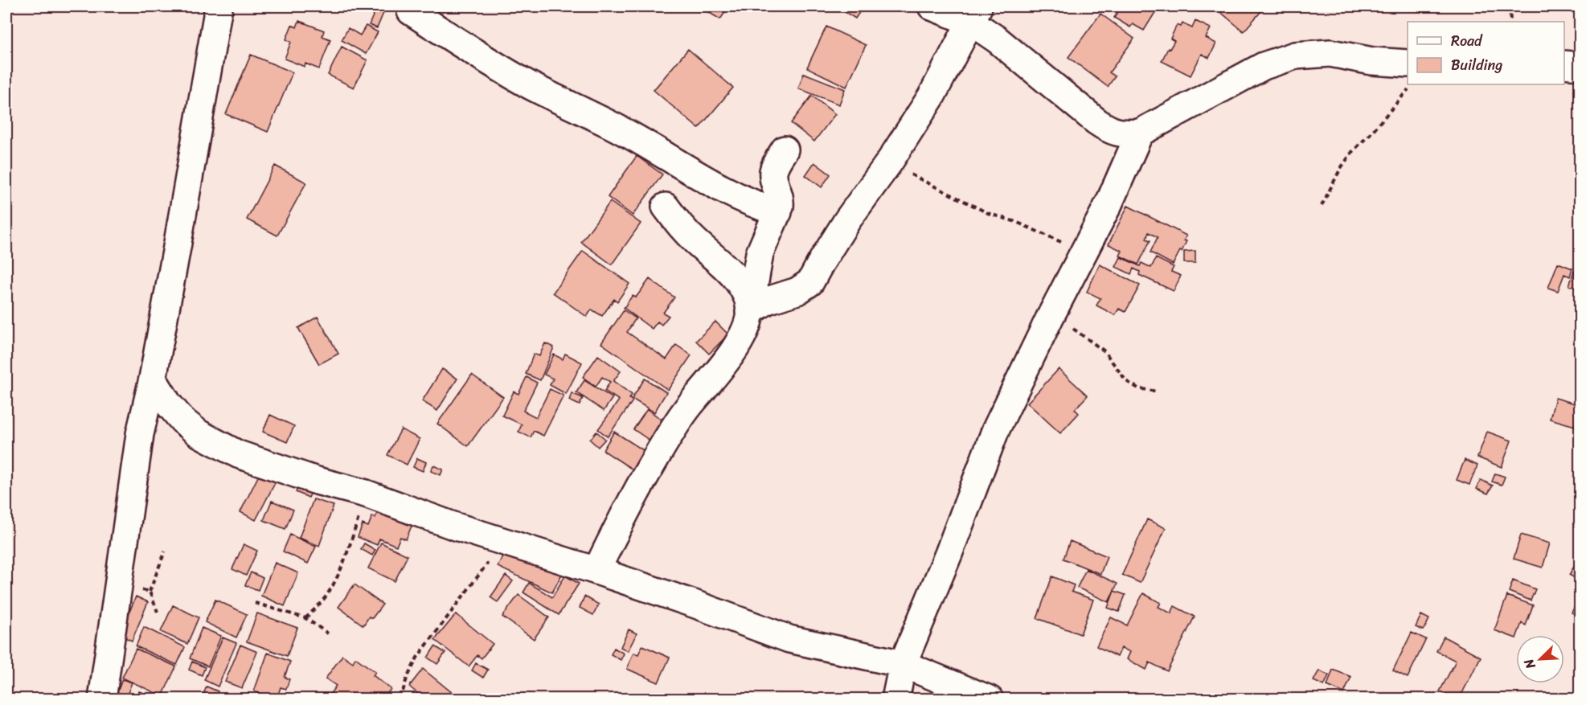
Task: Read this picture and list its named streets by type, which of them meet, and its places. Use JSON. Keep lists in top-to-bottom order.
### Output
{
  "legend": ["Road", "Building"],
  "north": "bottom left"
}
